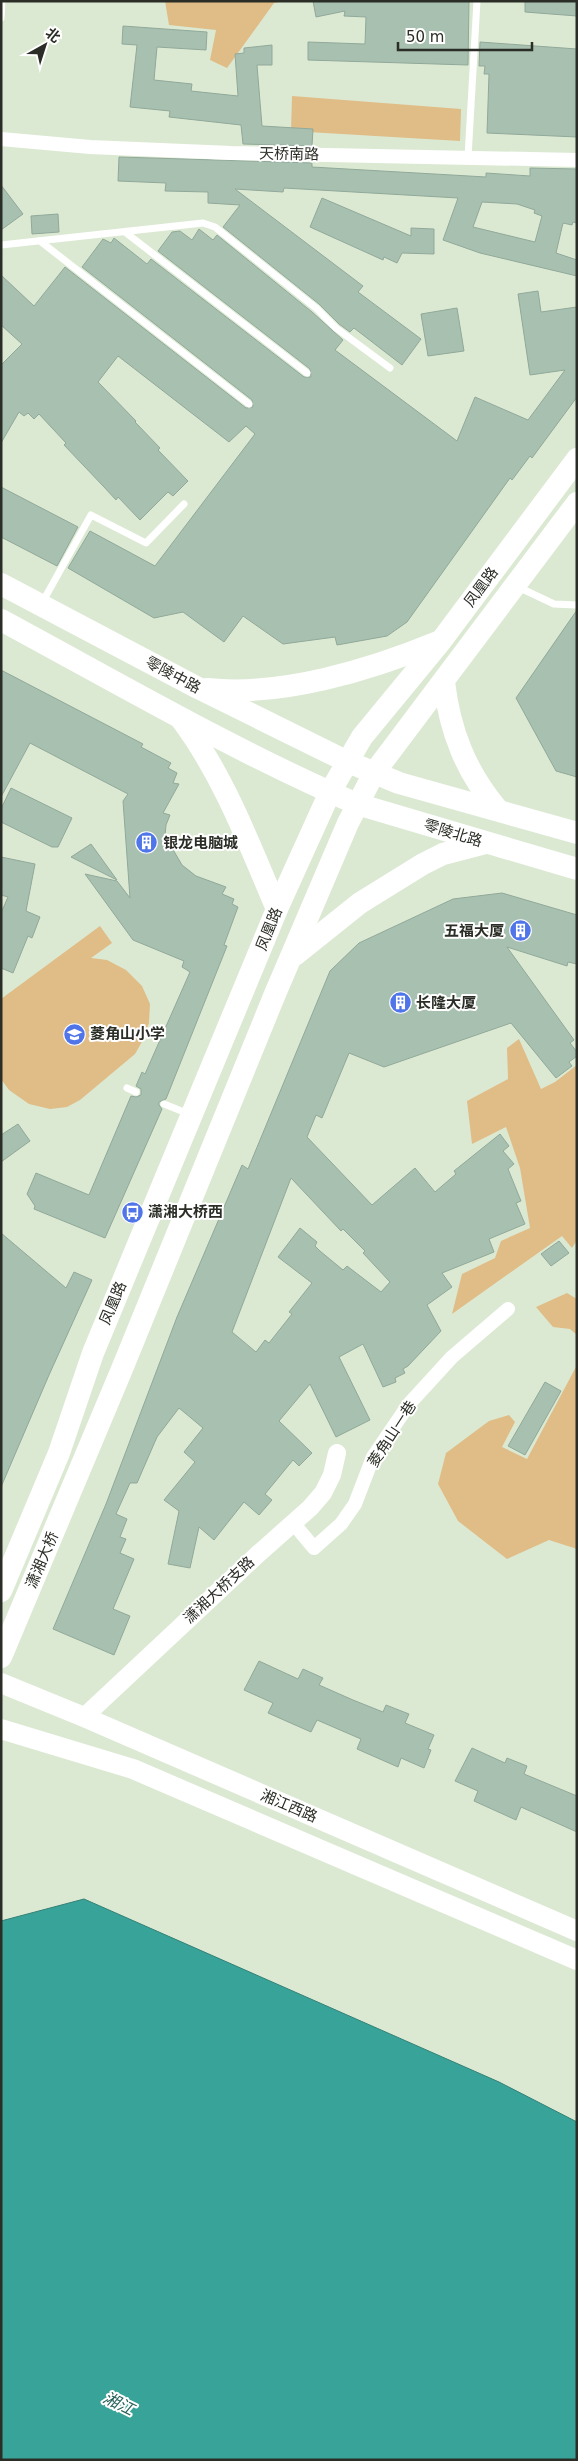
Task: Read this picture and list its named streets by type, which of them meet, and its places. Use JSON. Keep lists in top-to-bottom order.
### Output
{
  "streets": {
    "main road": [
      "凤凰路",
      "零陵中路",
      "零陵北路",
      "潇湘大桥",
      "湘江西路"
    ],
    "street": ["天桥南路", "菱角山一巷", "潇湘大桥支路"]
  },
  "crossings": [
    ["凤凰路", "零陵中路"],
    ["凤凰路", "零陵北路"],
    ["凤凰路", "潇湘大桥"],
    ["菱角山一巷", "潇湘大桥支路"],
    ["潇湘大桥支路", "湘江西路"]
  ],
  "water": ["湘江"],
  "places": {
    "building": ["银龙电脑城", "五福大厦", "长隆大厦"],
    "school or university": ["菱角山小学"],
    "bus stop": ["潇湘大桥西"]
  },
  "scale_bar": "50 m",
  "north": "top right"
}
